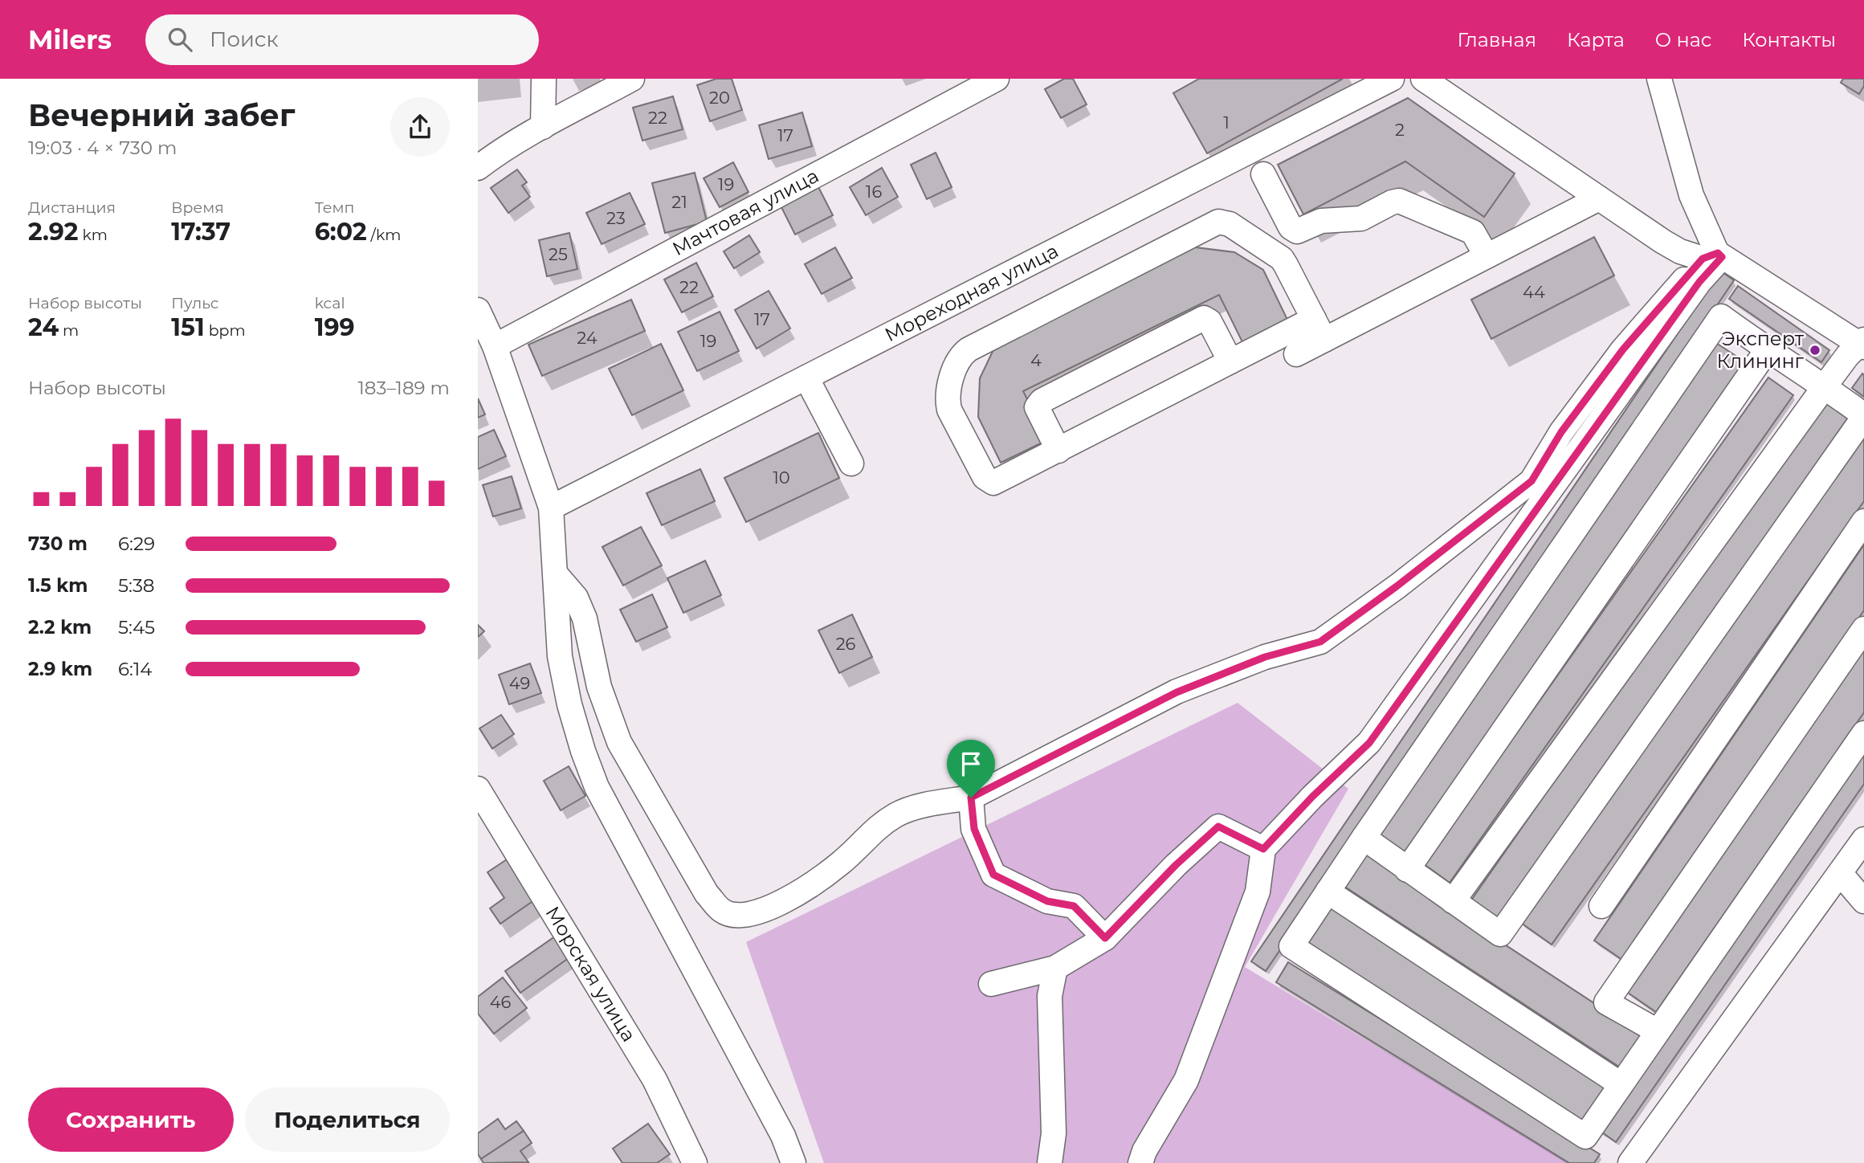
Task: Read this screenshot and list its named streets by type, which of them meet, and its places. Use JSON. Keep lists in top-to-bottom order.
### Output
{
  "streets": {
    "street": ["Мачтовая улица", "Мореходная улица", "Морская улица"]
  },
  "places": ["Эксперт Клининг"],
  "house_numbers": [
    "20",
    "22",
    "1",
    "2",
    "17",
    "19",
    "16",
    "21",
    "23",
    "25",
    "22",
    "44",
    "17",
    "24",
    "19",
    "4",
    "10",
    "26",
    "49",
    "46"
  ],
  "page": {
    "header": "Milers",
    "search": "Поиск",
    "nav": [
      "Главная",
      "Карта",
      "О нас",
      "Контакты"
    ],
    "heading": ["Вечерний забег", "19:03 · 4 × 730 m"],
    "stats": [
      ["Дистанция", "2.92 km"],
      ["Время", "17:37"],
      ["Темп", "6:02 /km"],
      ["Набор высоты", "24 m"],
      ["Пульс", "151 bpm"],
      ["kcal", "199"]
    ],
    "chart": ["Набор высоты", "183–189 m"],
    "list": [
      {
        "name": "730 m",
        "note": "6:29"
      },
      {
        "name": "1.5 km",
        "note": "5:38"
      },
      {
        "name": "2.2 km",
        "note": "5:45"
      },
      {
        "name": "2.9 km",
        "note": "6:14"
      }
    ],
    "buttons": ["Сохранить", "Поделиться"]
  }
}
